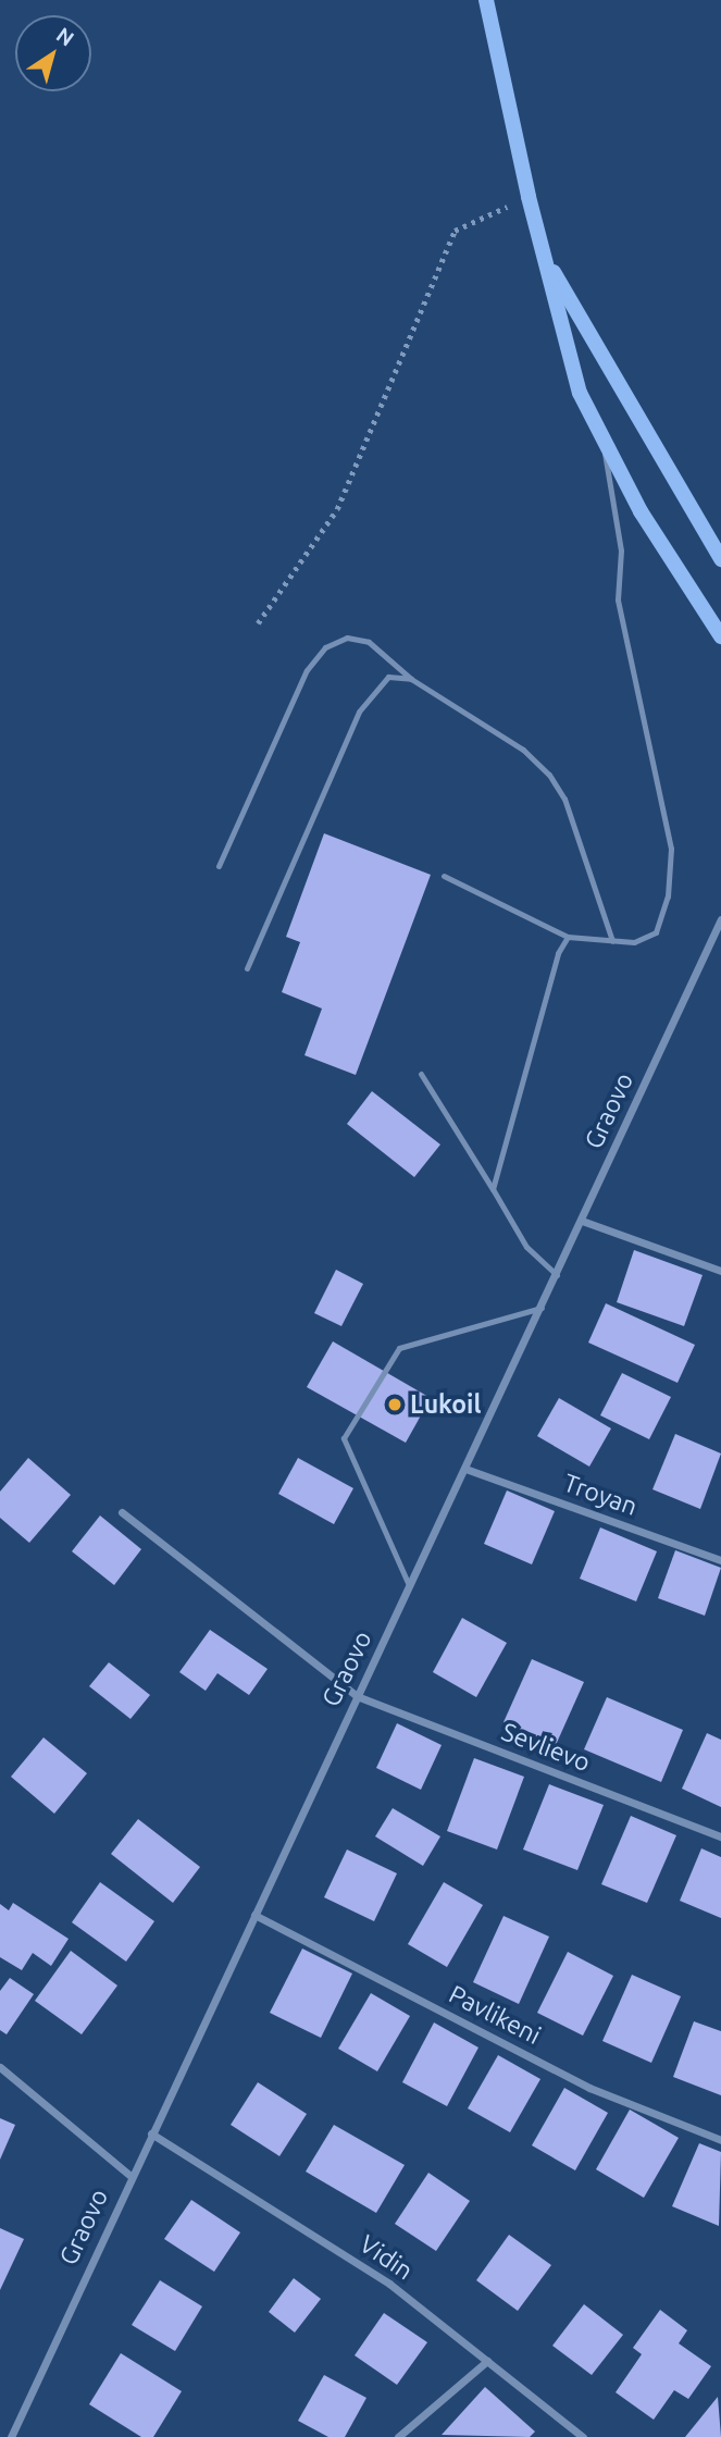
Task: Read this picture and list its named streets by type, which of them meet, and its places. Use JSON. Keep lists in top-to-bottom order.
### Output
{
  "streets": {
    "street": [
      "Graovo",
      "Troyan",
      "Sevlievo",
      "Pavlikeni",
      "Vidin"
    ]
  },
  "crossings": [
    ["Graovo", "Troyan"],
    ["Graovo", "Sevlievo"],
    ["Graovo", "Pavlikeni"],
    ["Graovo", "Vidin"]
  ],
  "places": ["Lukoil"],
  "north": "top right"
}
